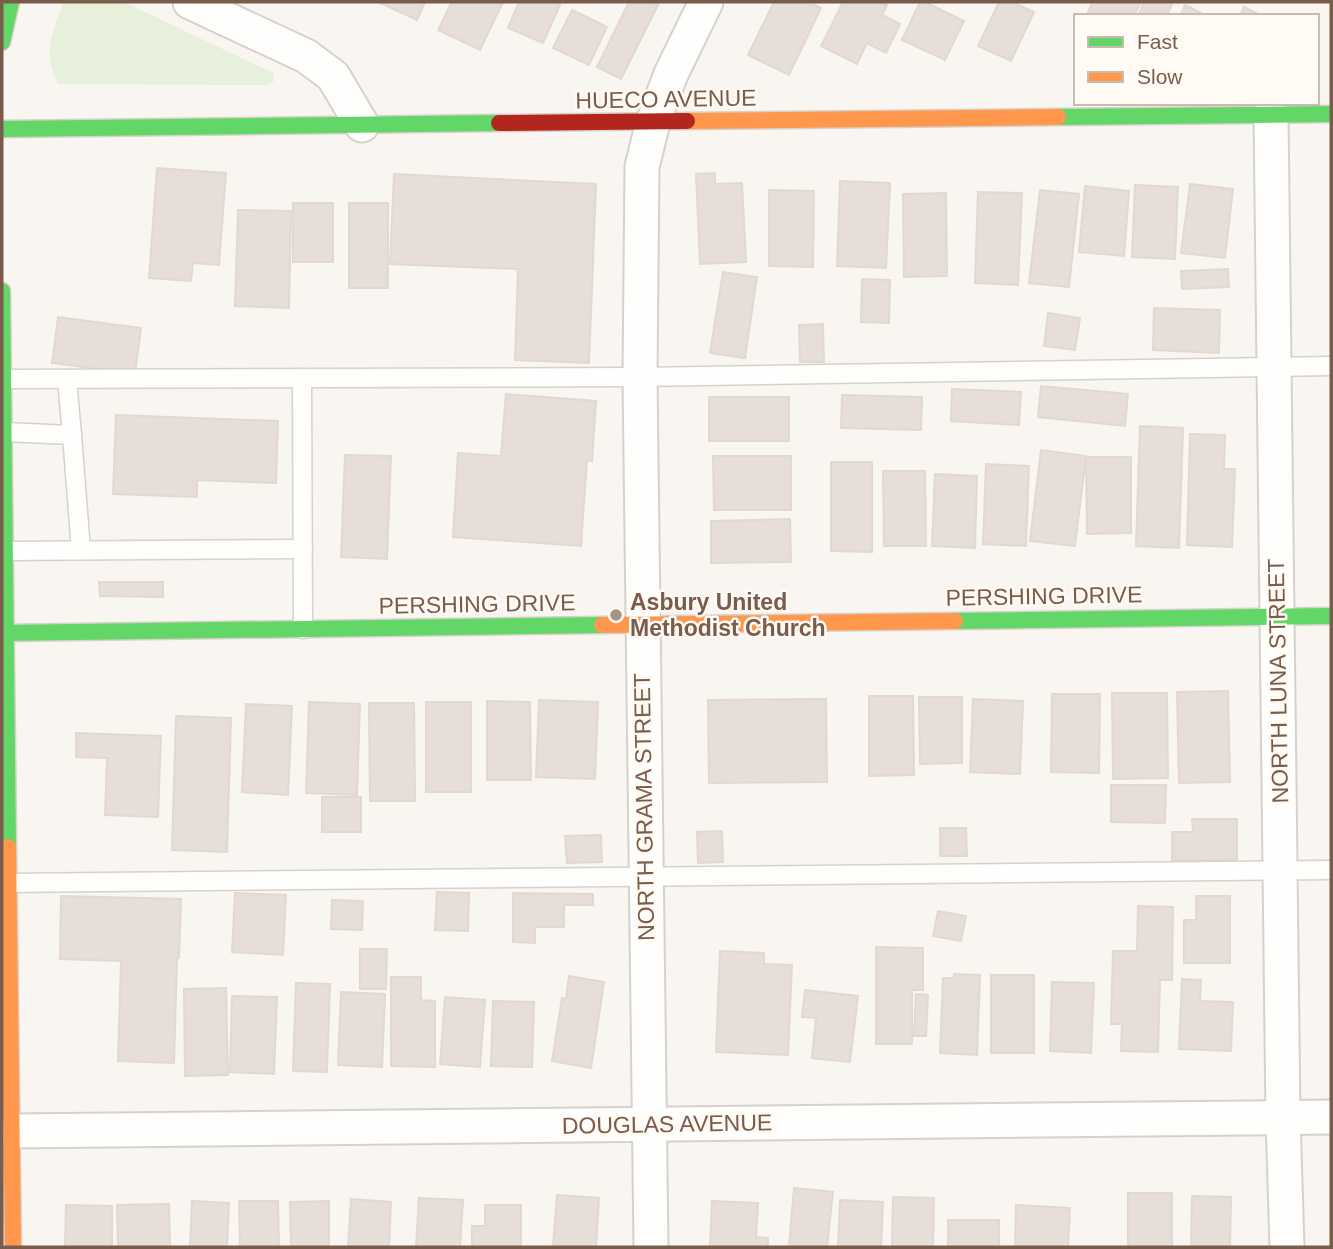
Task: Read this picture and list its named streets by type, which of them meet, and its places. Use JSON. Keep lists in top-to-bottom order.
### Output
{
  "streets": {
    "main road": ["HUECO AVENUE", "PERSHING DRIVE"],
    "street": ["NORTH LUNA STREET", "NORTH GRAMA STREET", "DOUGLAS AVENUE"]
  },
  "crossings": [
    ["HUECO AVENUE", "NORTH LUNA STREET"],
    ["HUECO AVENUE", "NORTH GRAMA STREET"],
    ["PERSHING DRIVE", "NORTH LUNA STREET"],
    ["PERSHING DRIVE", "NORTH GRAMA STREET"],
    ["NORTH LUNA STREET", "DOUGLAS AVENUE"],
    ["NORTH GRAMA STREET", "DOUGLAS AVENUE"]
  ],
  "places": ["Asbury United Methodist Church"],
  "legend": ["Fast", "Slow"]
}
